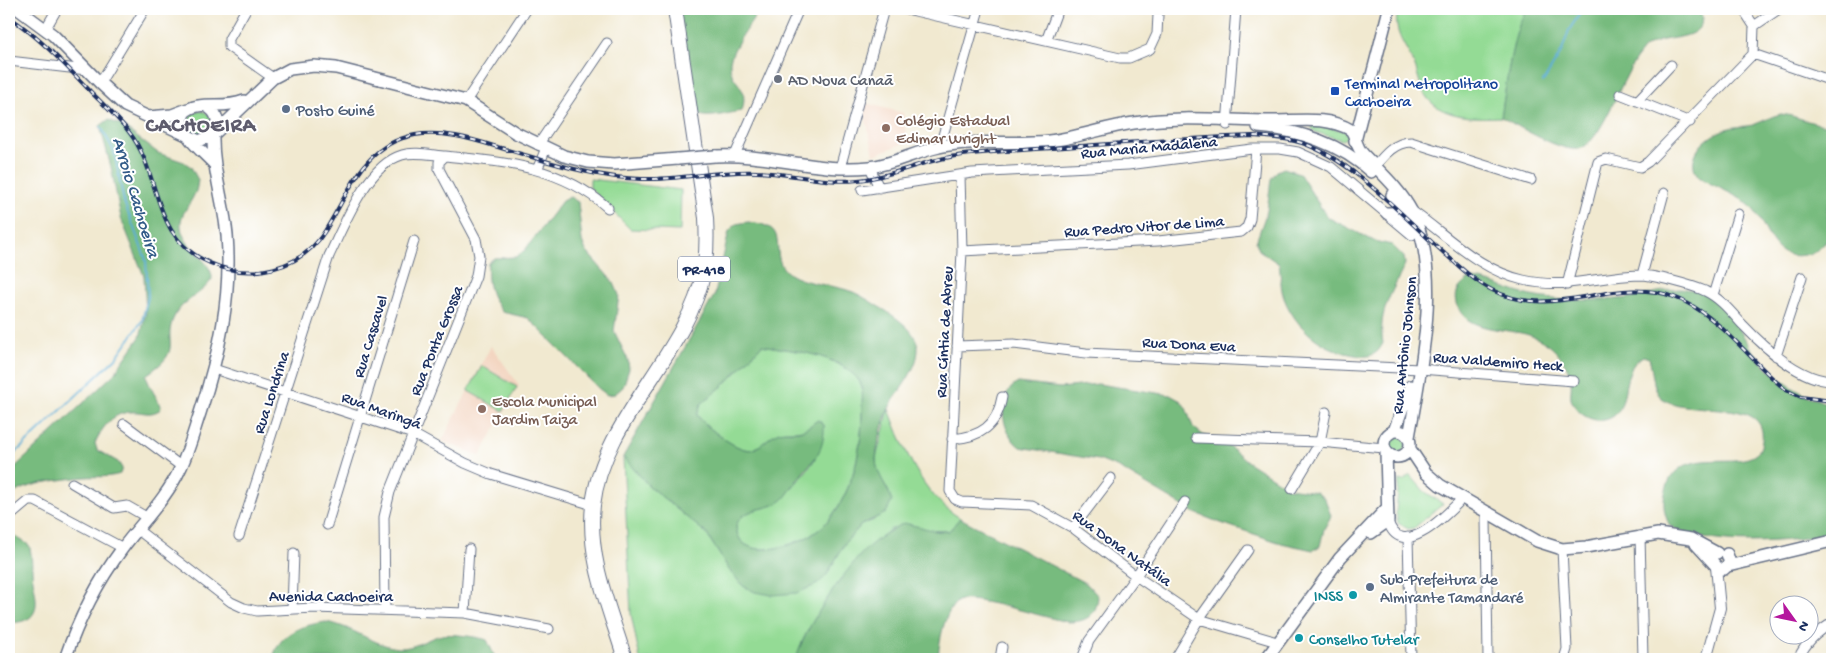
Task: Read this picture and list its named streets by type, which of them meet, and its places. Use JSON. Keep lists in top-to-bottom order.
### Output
{
  "streets": {
    "highway": ["PR-418"],
    "main road": ["Rua Antônio Johnson"],
    "street": [
      "Rua Maria Madalena",
      "Rua Pedro Vitor de Lima",
      "Rua Cíntia de Abreu",
      "Rua Cascavel",
      "Rua Ponta Grossa",
      "Rua Dona Eva",
      "Rua Valdemiro Heck",
      "Rua Londrina",
      "Rua Maringá",
      "Rua Dona Natália",
      "Avenida Cachoeira"
    ]
  },
  "crossings": [
    ["Rua Maria Madalena", "Rua Pedro Vitor de Lima"],
    ["Rua Maria Madalena", "Rua Cíntia de Abreu"],
    ["Rua Maria Madalena", "Rua Antônio Johnson"],
    ["Rua Pedro Vitor de Lima", "Rua Cíntia de Abreu"],
    ["PR-418", "Rua Maringá"],
    ["Rua Cíntia de Abreu", "Rua Dona Eva"],
    ["Rua Cíntia de Abreu", "Rua Dona Natália"],
    ["Rua Cascavel", "Rua Maringá"],
    ["Rua Ponta Grossa", "Rua Londrina"],
    ["Rua Ponta Grossa", "Rua Maringá"],
    ["Rua Ponta Grossa", "Avenida Cachoeira"],
    ["Rua Dona Eva", "Rua Antônio Johnson"],
    ["Rua Dona Eva", "Rua Valdemiro Heck"],
    ["Rua Antônio Johnson", "Rua Valdemiro Heck"],
    ["Rua Londrina", "Rua Maringá"]
  ],
  "districts": ["CACHOEIRA"],
  "water": ["Arroio Cachoeira"],
  "places": {
    "other": [
      "AD Nova Canaã",
      "Posto Guiné",
      "Colégio Estadual Edimar Wright",
      "Escola Municipal Jardim Taiza",
      "Sub-Prefeitura de Almirante Tamandaré",
      "INSS",
      "Conselho Tutelar"
    ],
    "transit": ["Terminal Metropolitano Cachoeira"]
  },
  "north": "bottom right"
}
